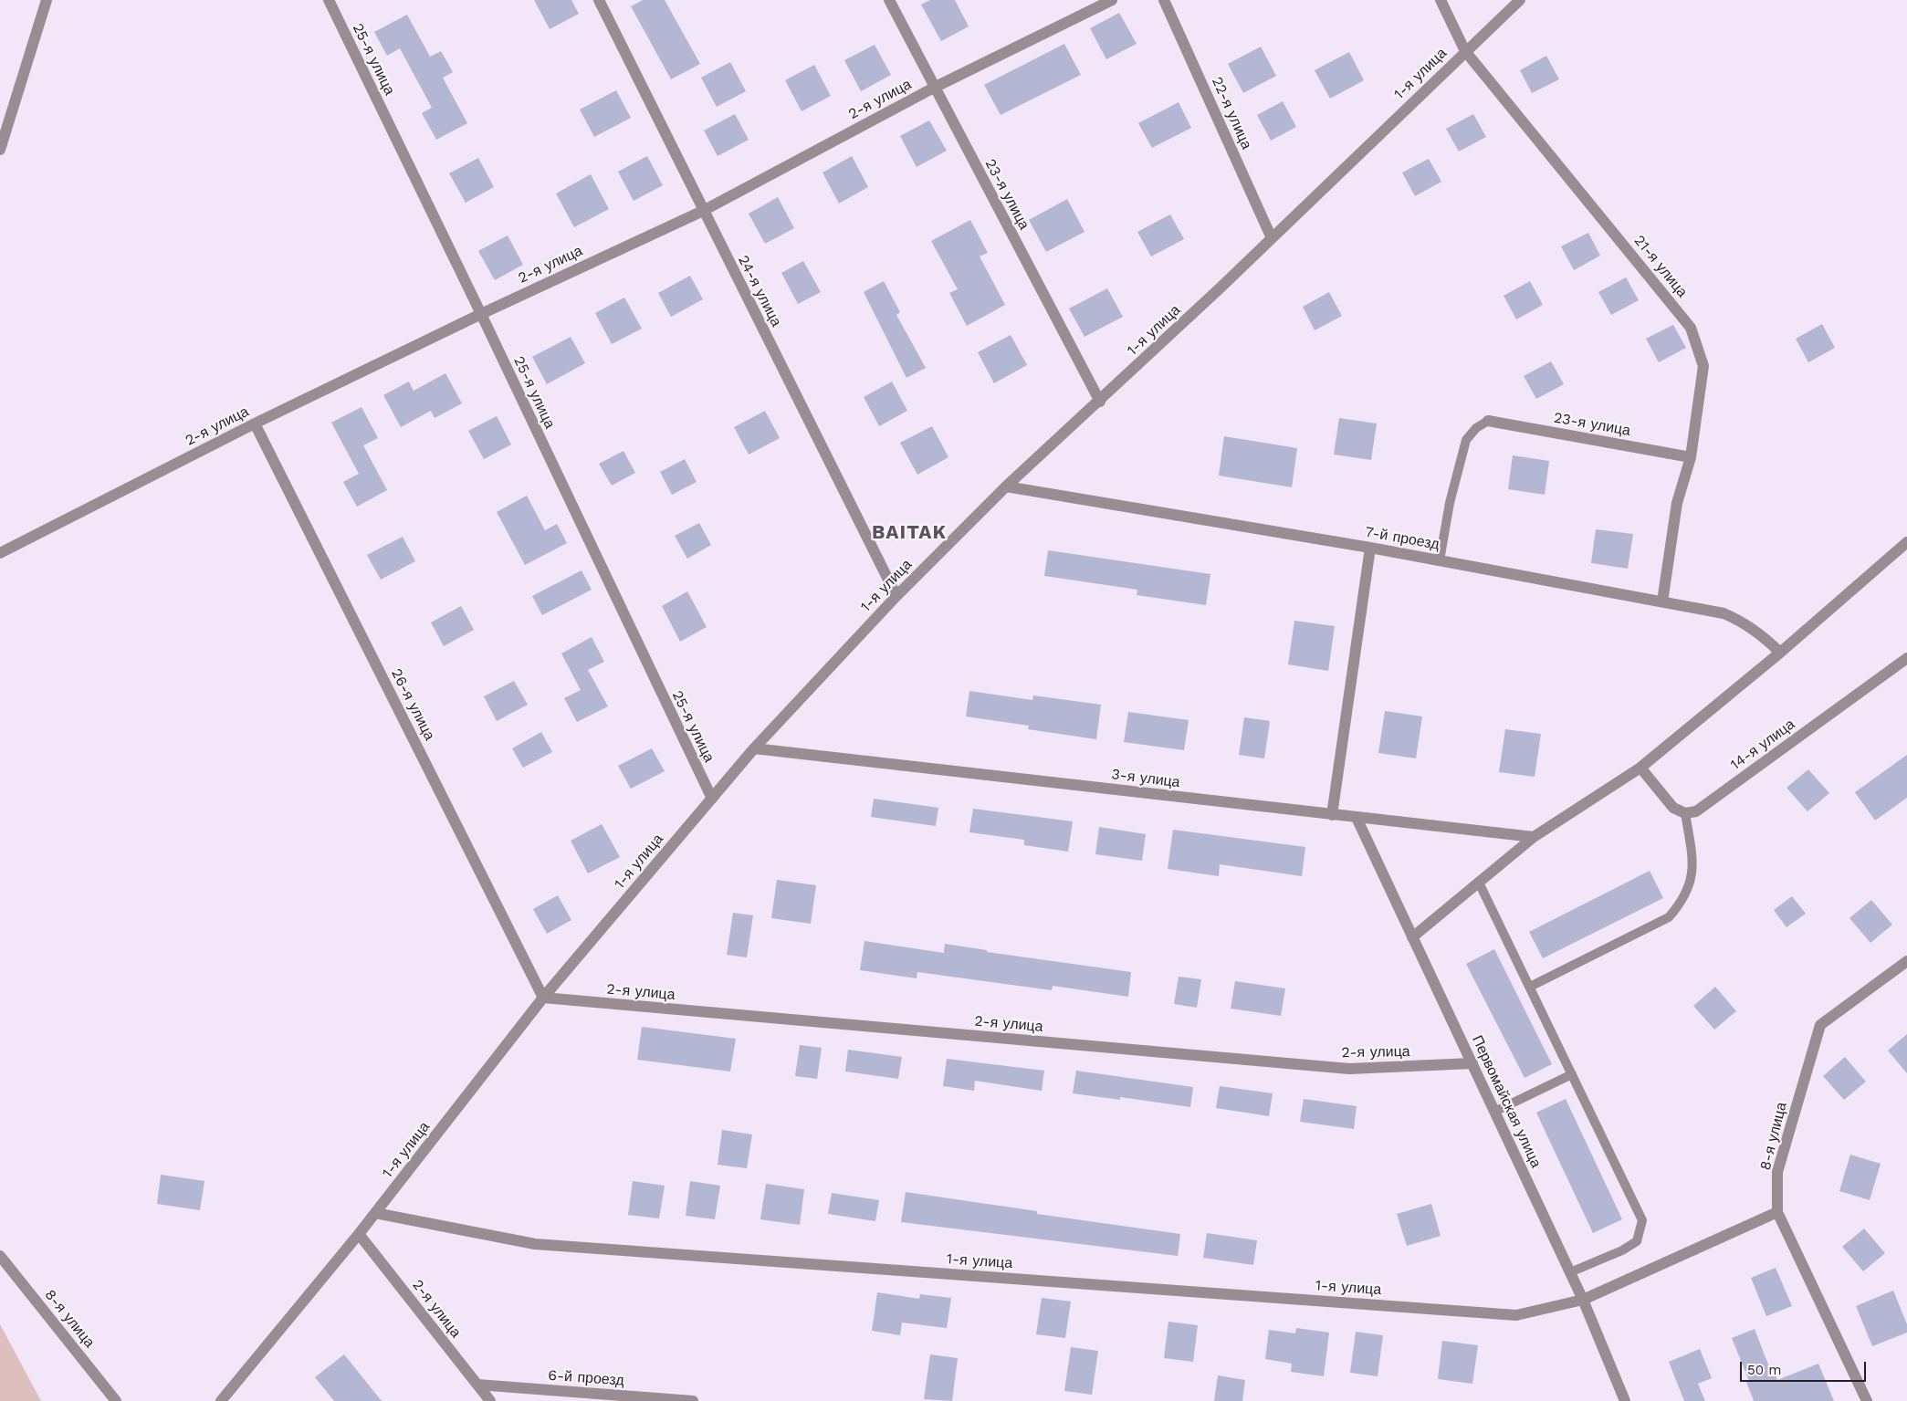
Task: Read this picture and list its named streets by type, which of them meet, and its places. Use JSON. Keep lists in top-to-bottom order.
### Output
{
  "streets": {
    "street": [
      "25-я улица",
      "1-я улица",
      "2-я улица",
      "22-я улица",
      "23-я улица",
      "21-я улица",
      "24-я улица",
      "7-й проезд",
      "26-я улица",
      "14-я улица",
      "3-я улица",
      "Первомайская улица",
      "8-я улица",
      "6-й проезд"
    ]
  },
  "crossings": [
    ["25-я улица", "1-я улица"],
    ["25-я улица", "2-я улица"],
    ["1-я улица", "2-я улица"],
    ["1-я улица", "22-я улица"],
    ["1-я улица", "23-я улица"],
    ["1-я улица", "21-я улица"],
    ["1-я улица", "24-я улица"],
    ["1-я улица", "7-й проезд"],
    ["1-я улица", "26-я улица"],
    ["1-я улица", "3-я улица"],
    ["1-я улица", "Первомайская улица"],
    ["1-я улица", "8-я улица"],
    ["2-я улица", "23-я улица"],
    ["2-я улица", "24-я улица"],
    ["2-я улица", "26-я улица"],
    ["2-я улица", "Первомайская улица"],
    ["2-я улица", "6-й проезд"],
    ["23-я улица", "21-я улица"],
    ["21-я улица", "7-й проезд"],
    ["3-я улица", "Первомайская улица"]
  ],
  "districts": ["BAITAK"],
  "scale_bar": "50 m"
}
